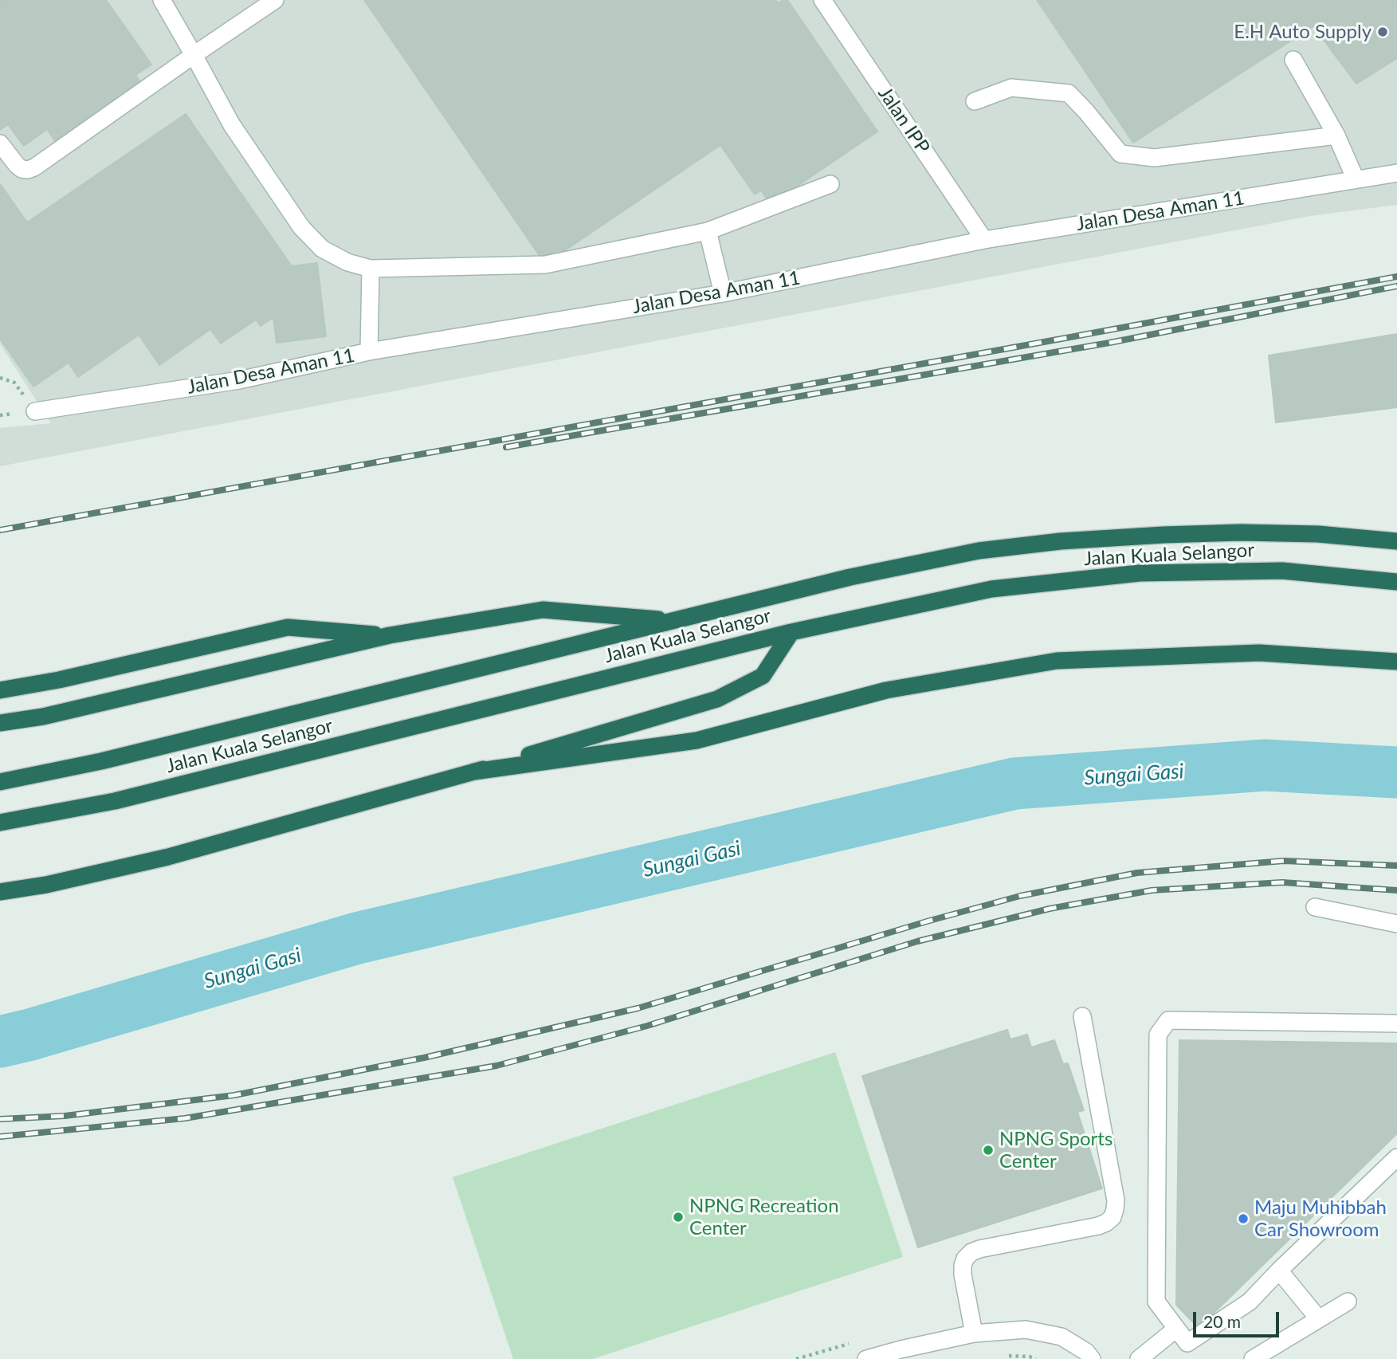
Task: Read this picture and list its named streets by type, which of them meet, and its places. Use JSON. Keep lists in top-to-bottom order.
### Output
{
  "streets": {
    "highway": ["Jalan Kuala Selangor"],
    "street": ["Jalan IPP", "Jalan Desa Aman 11"]
  },
  "crossings": [
    ["Jalan IPP", "Jalan Desa Aman 11"]
  ],
  "water": ["Sungai Gasi"],
  "places": [
    "E.H Auto Supply",
    "NPNG Sports Center",
    "NPNG Recreation Center",
    "Maju Muhibbah Car Showroom"
  ],
  "scale_bar": "20 m"
}
